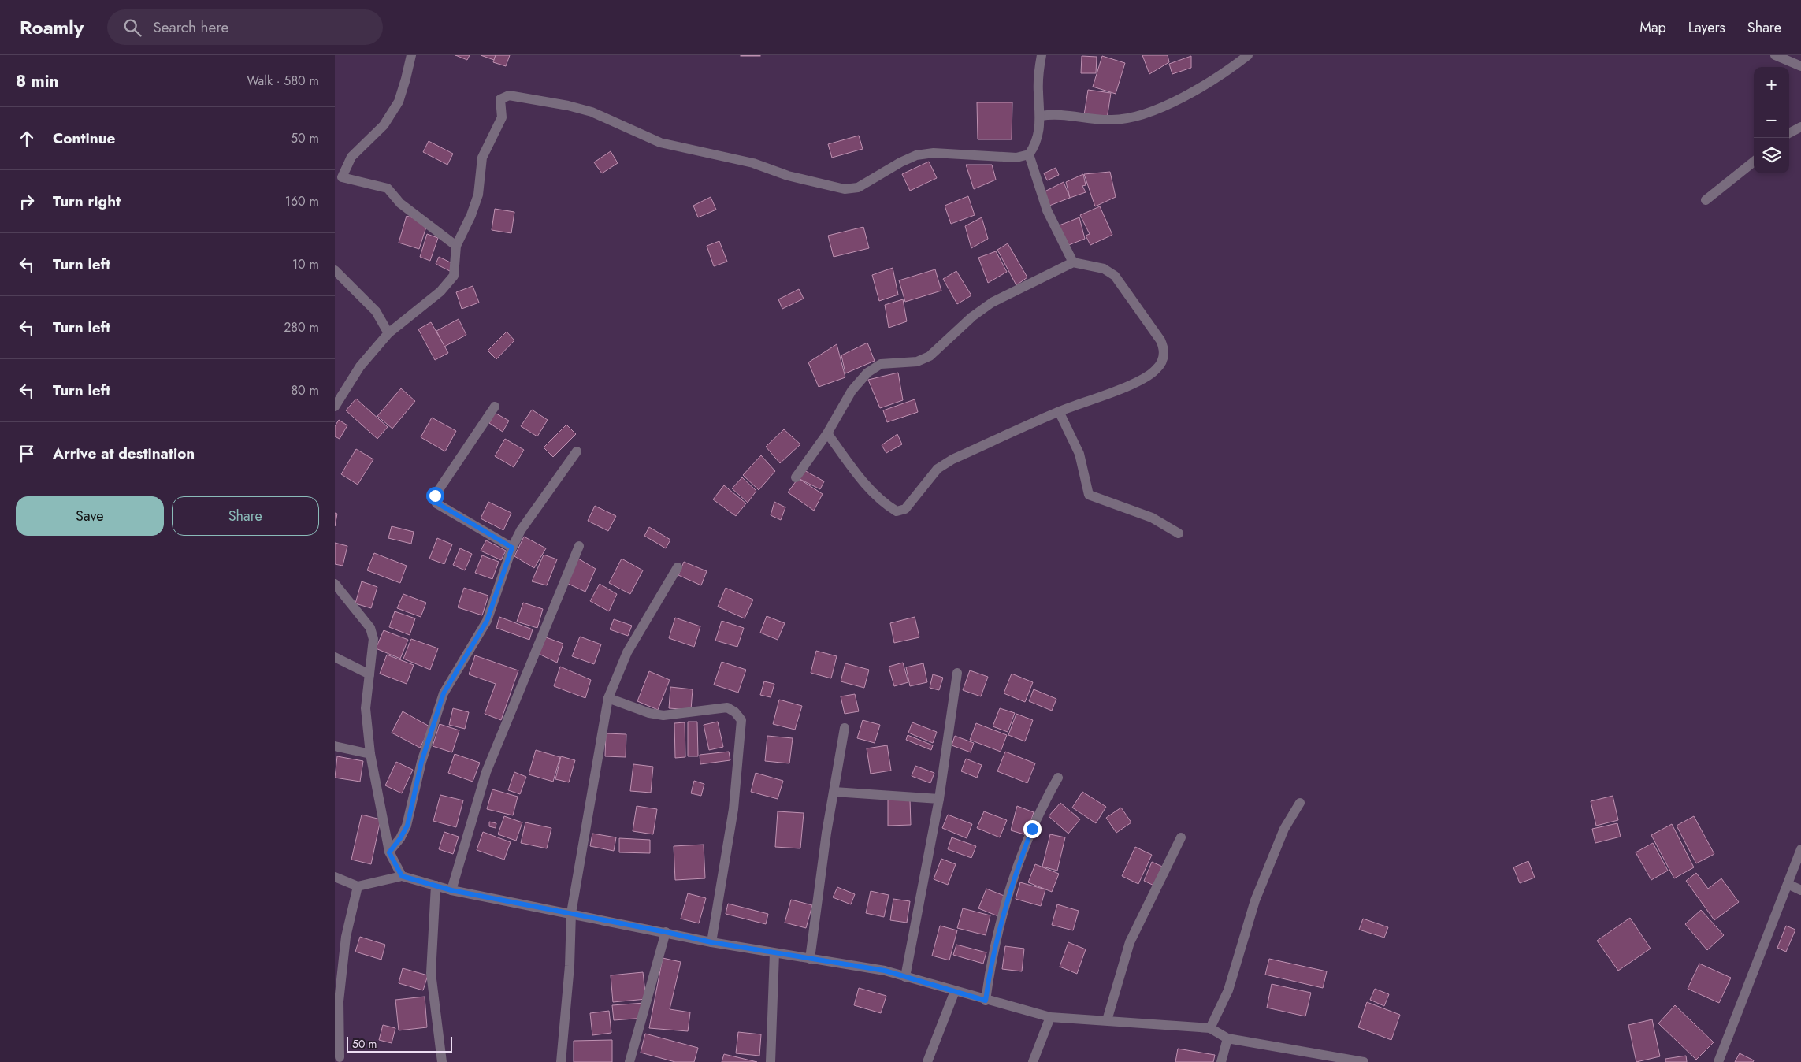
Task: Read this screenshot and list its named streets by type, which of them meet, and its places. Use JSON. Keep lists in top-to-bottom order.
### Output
{
  "scale_bar": "50 m",
  "page": {
    "header": "Roamly",
    "search": "Search here",
    "nav": ["Map", "Layers", "Share"],
    "heading": ["8 min", "Walk · 580 m"],
    "map_buttons": ["+", "−"],
    "list": [
      ["Continue", "50 m"],
      ["Turn right", "160 m"],
      ["Turn left", "10 m"],
      ["Turn left", "280 m"],
      ["Turn left", "80 m"],
      "Arrive at destination"
    ],
    "buttons": ["Save", "Share"],
    "scale": "50 m"
  }
}
